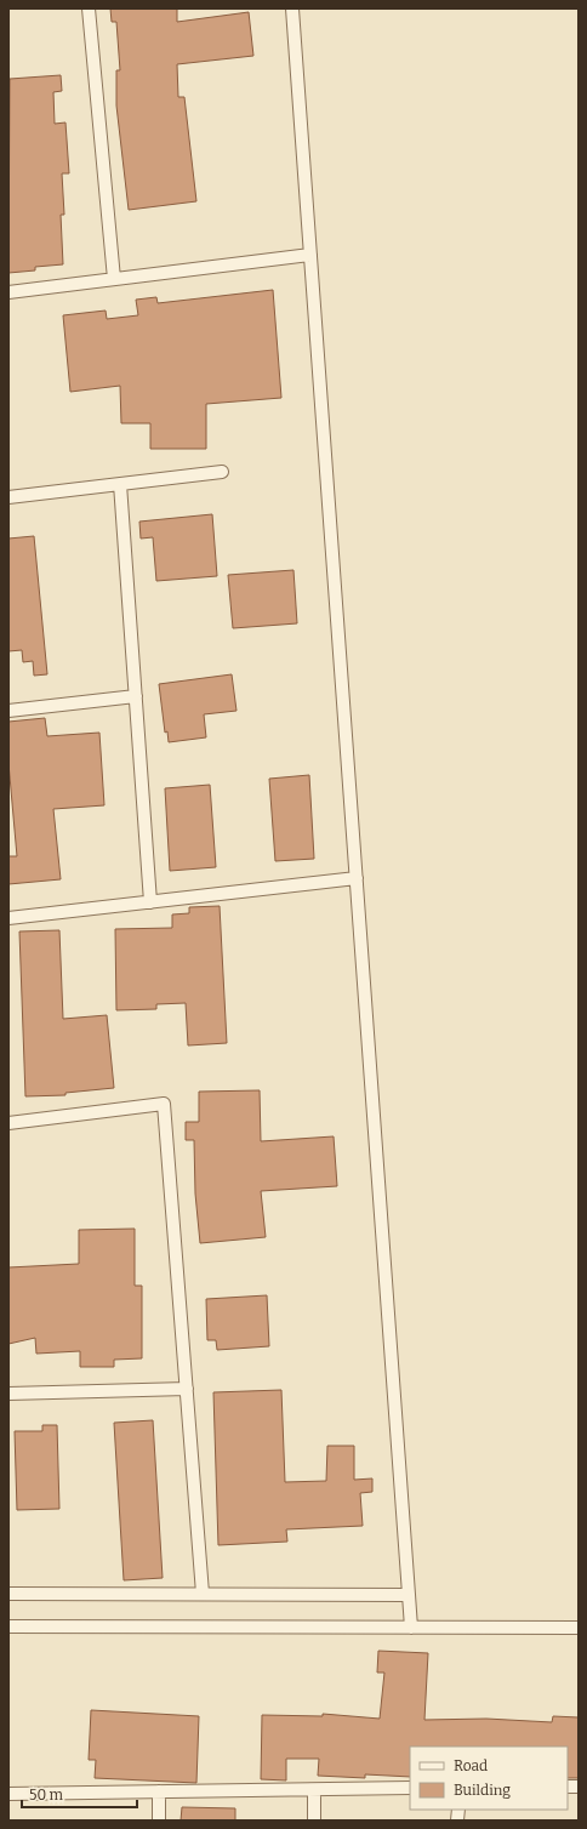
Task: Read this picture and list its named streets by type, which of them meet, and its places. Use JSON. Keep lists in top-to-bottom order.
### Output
{
  "legend": ["Road", "Building"],
  "scale_bar": "50 m"
}
